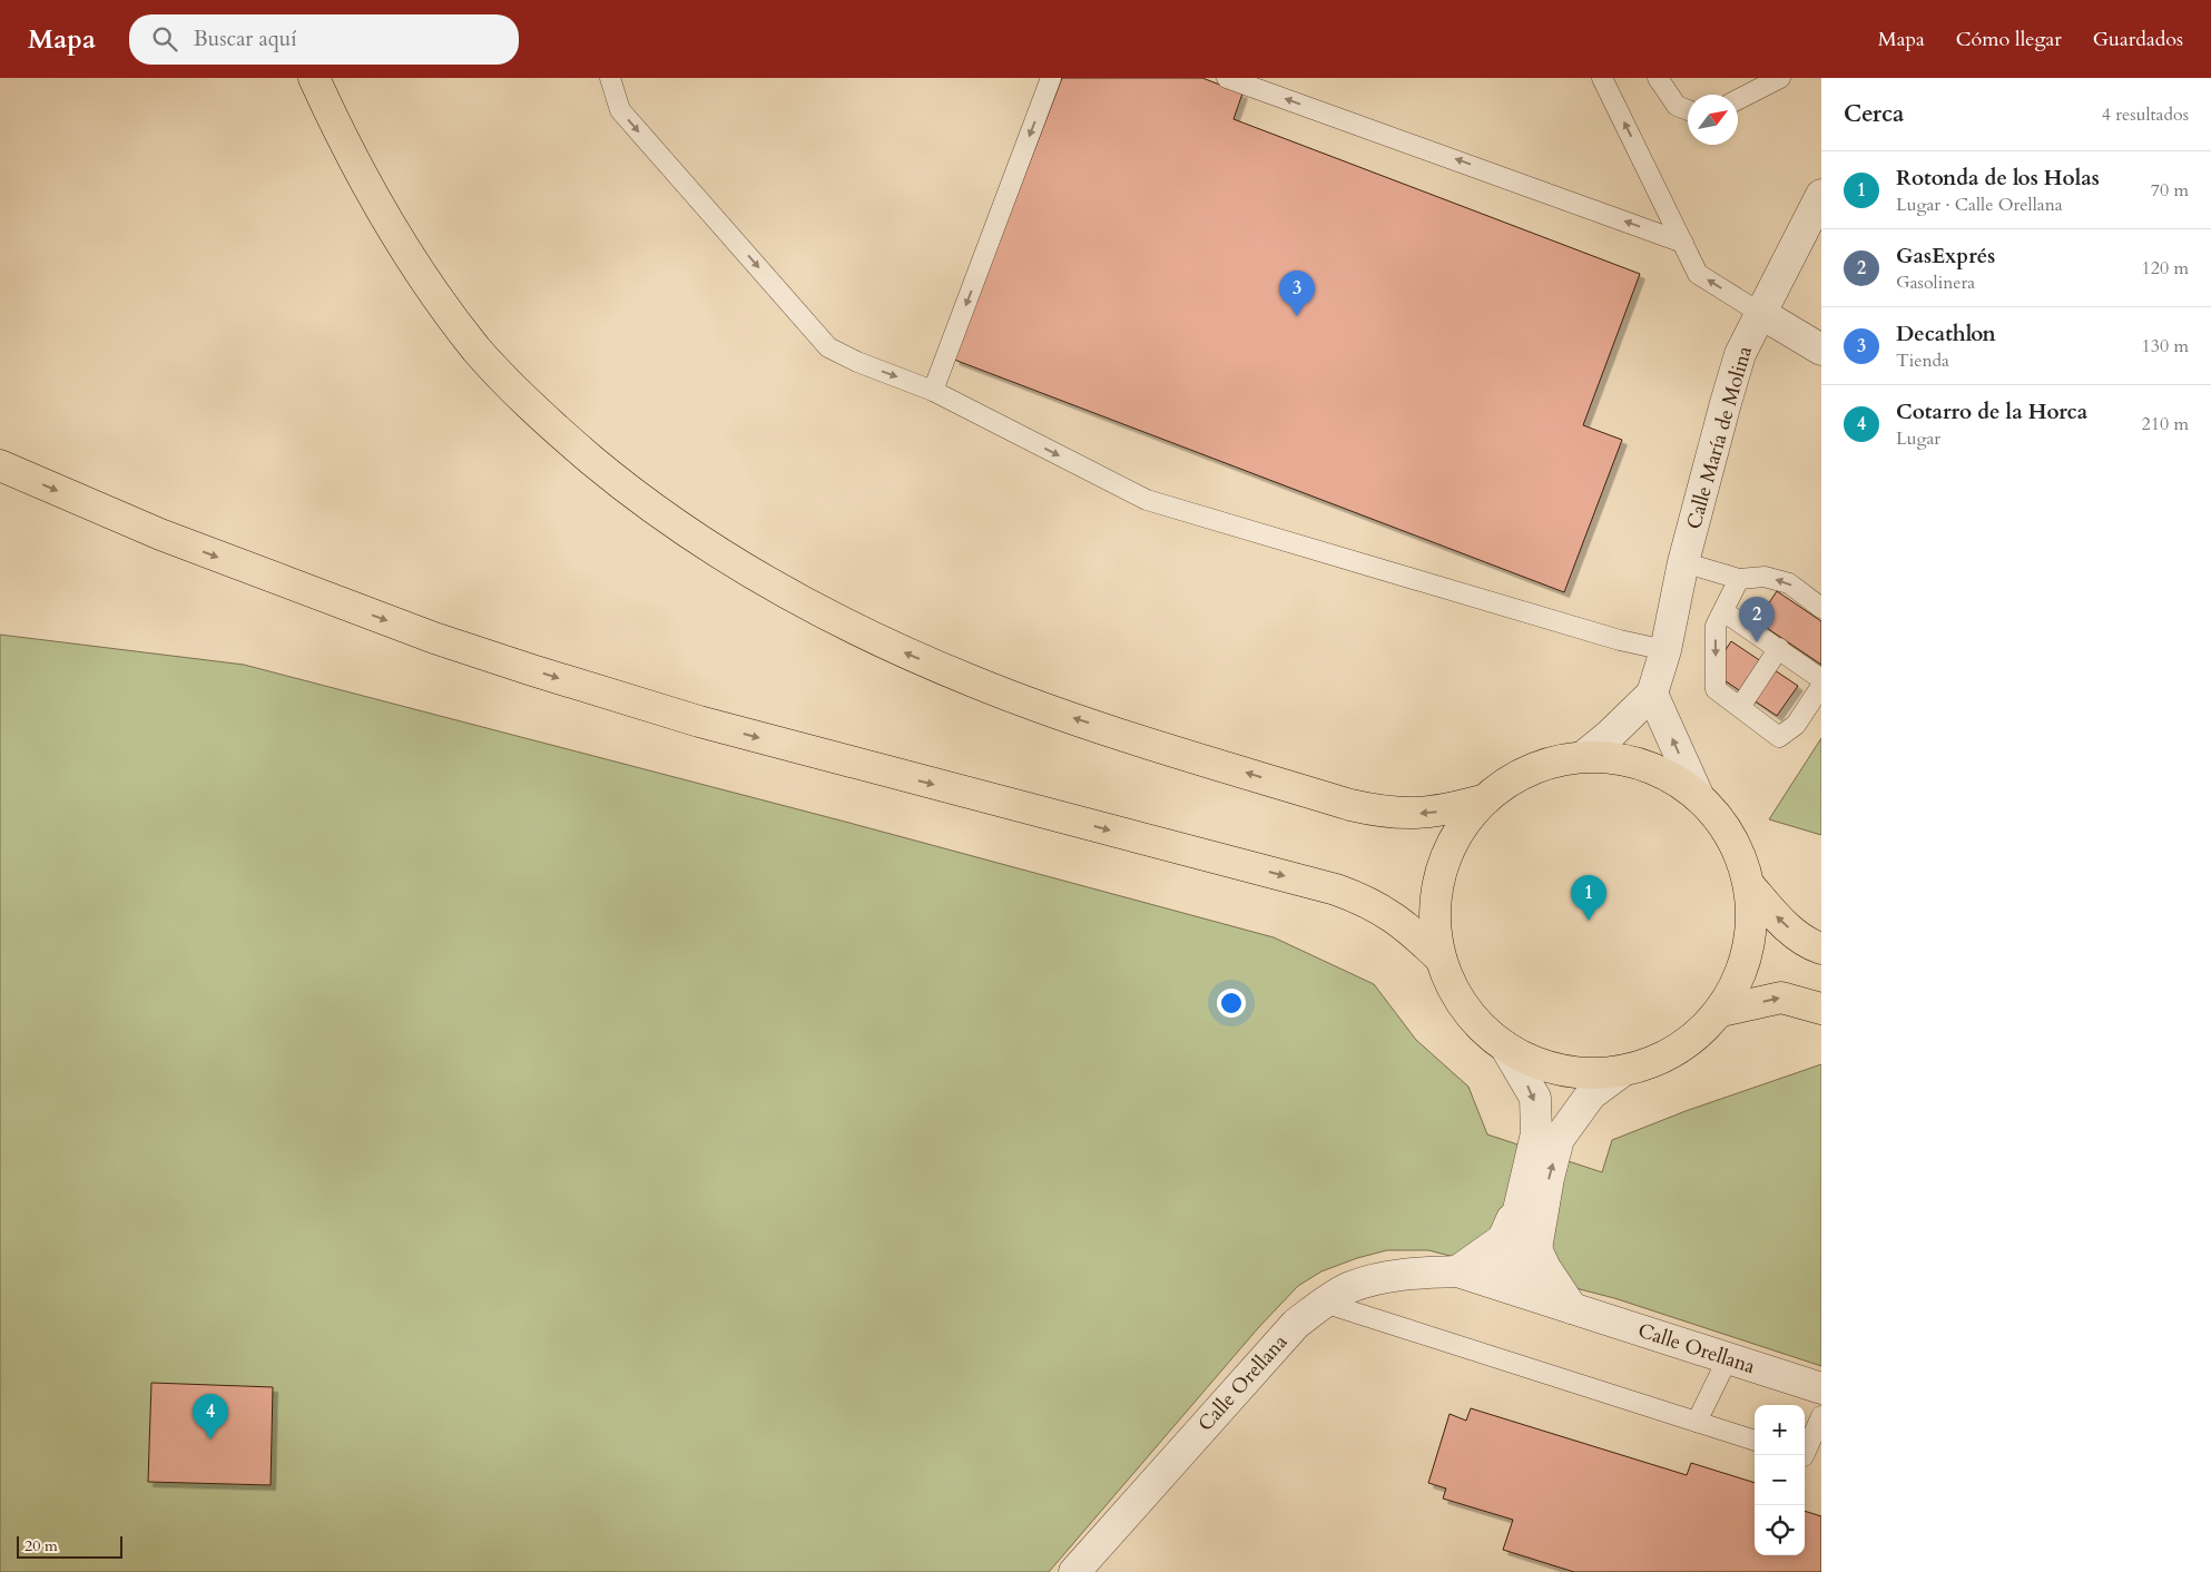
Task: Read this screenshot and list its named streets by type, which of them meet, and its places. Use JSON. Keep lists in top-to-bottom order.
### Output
{
  "streets": {
    "street": ["Calle María de Molina", "Calle Orellana"]
  },
  "scale_bar": "20 m",
  "north": "top right",
  "page": {
    "header": "Mapa",
    "search": "Buscar aquí",
    "nav": ["Mapa", "Cómo llegar", "Guardados"],
    "heading": ["Cerca", "4 resultados"],
    "list": [
      {
        "mark": "1",
        "name": "Rotonda de los Holas",
        "note": "Lugar · Calle Orellana",
        "value": "70 m"
      },
      {
        "mark": "2",
        "name": "GasExprés",
        "note": "Gasolinera",
        "value": "120 m"
      },
      {
        "mark": "3",
        "name": "Decathlon",
        "note": "Tienda",
        "value": "130 m"
      },
      {
        "mark": "4",
        "name": "Cotarro de la Horca",
        "note": "Lugar",
        "value": "210 m"
      }
    ],
    "pins": [
      "3",
      "2",
      "1",
      "4"
    ],
    "map_buttons": ["+", "−"],
    "scale": "20 m"
  }
}
